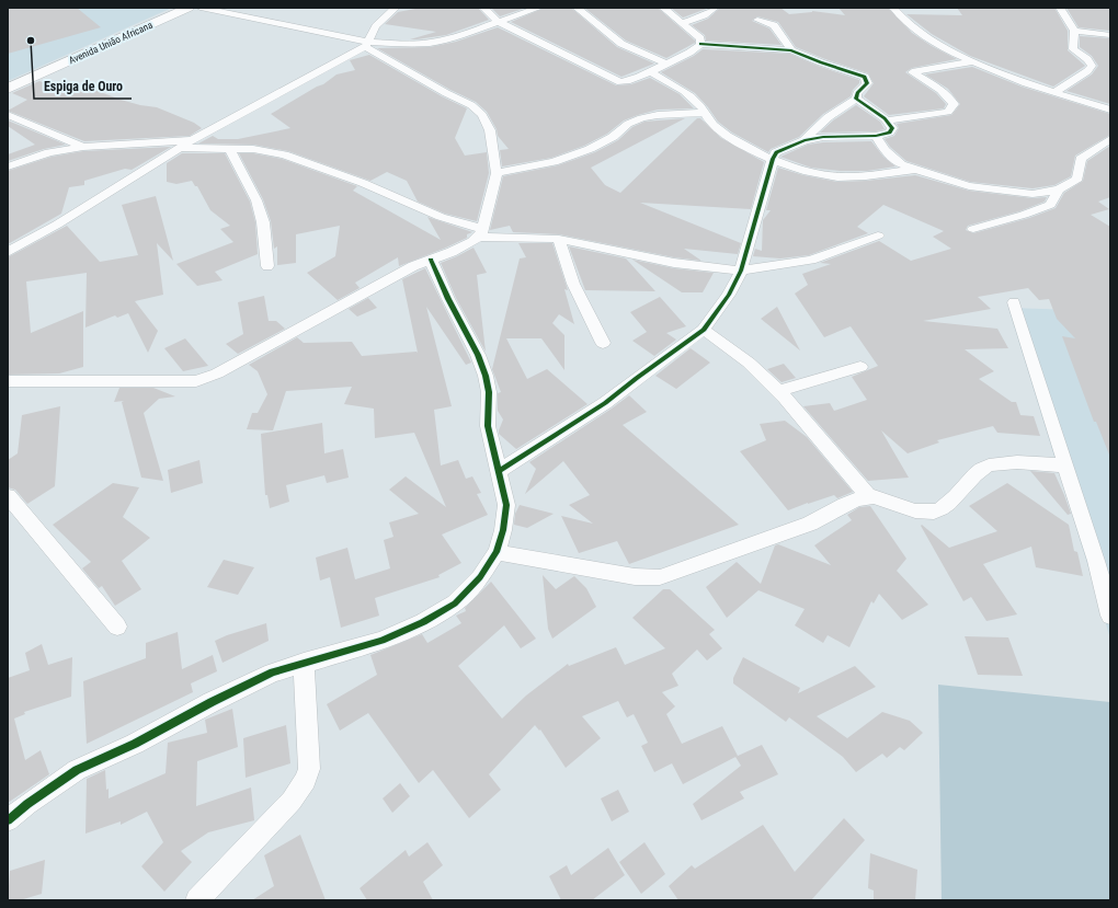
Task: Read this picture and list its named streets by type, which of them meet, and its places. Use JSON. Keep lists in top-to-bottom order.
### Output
{
  "streets": {
    "main road": ["Avenida União Africana"]
  },
  "places": ["Espiga de Ouro"]
}
